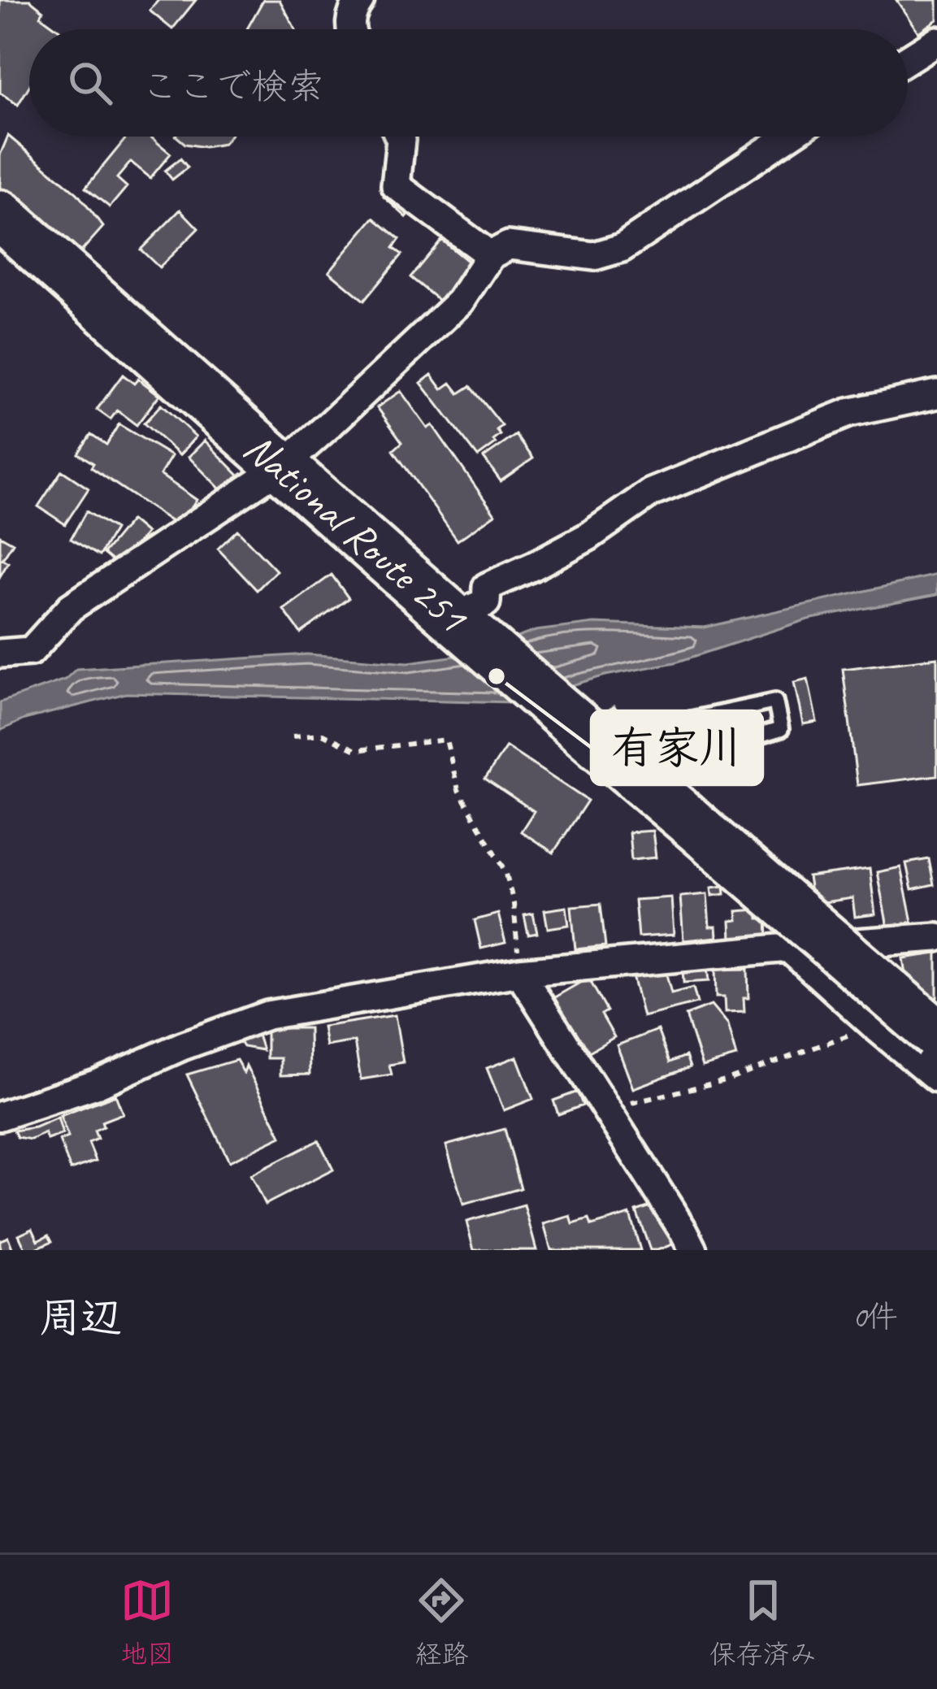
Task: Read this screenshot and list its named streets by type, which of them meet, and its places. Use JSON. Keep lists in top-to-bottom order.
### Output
{
  "streets": {
    "highway": ["National Route 251"]
  },
  "places": ["有家川"],
  "page": {
    "search": "ここで検索",
    "heading": ["周辺", "0件"],
    "nav": ["地図", "経路", "保存済み"]
  }
}
